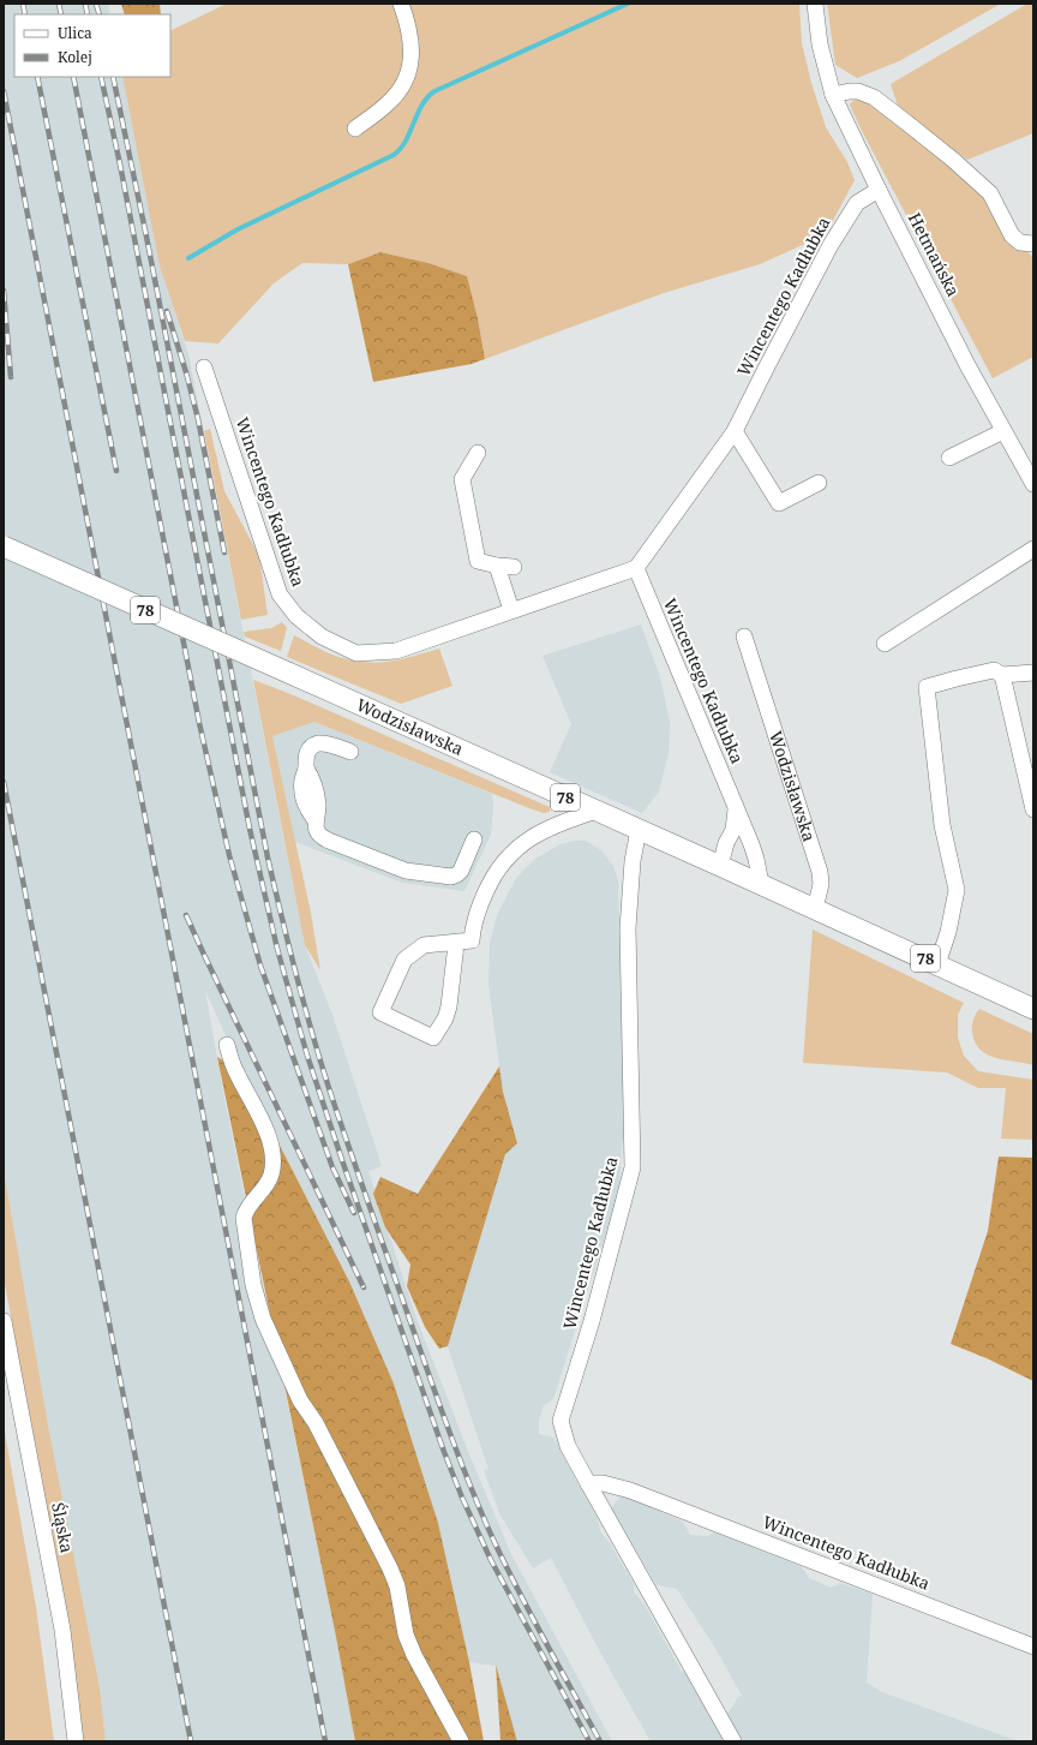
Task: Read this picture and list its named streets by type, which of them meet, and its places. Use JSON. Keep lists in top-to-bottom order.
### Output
{
  "streets": {
    "main road": ["78", "Wodzisławska"],
    "street": ["Hetmańska", "Wincentego Kadłubka", "Śląska"]
  },
  "crossings": [
    ["Hetmańska", "Wincentego Kadłubka"],
    ["Wincentego Kadłubka", "Wodzisławska"]
  ],
  "legend": ["Ulica", "Kolej"]
}
